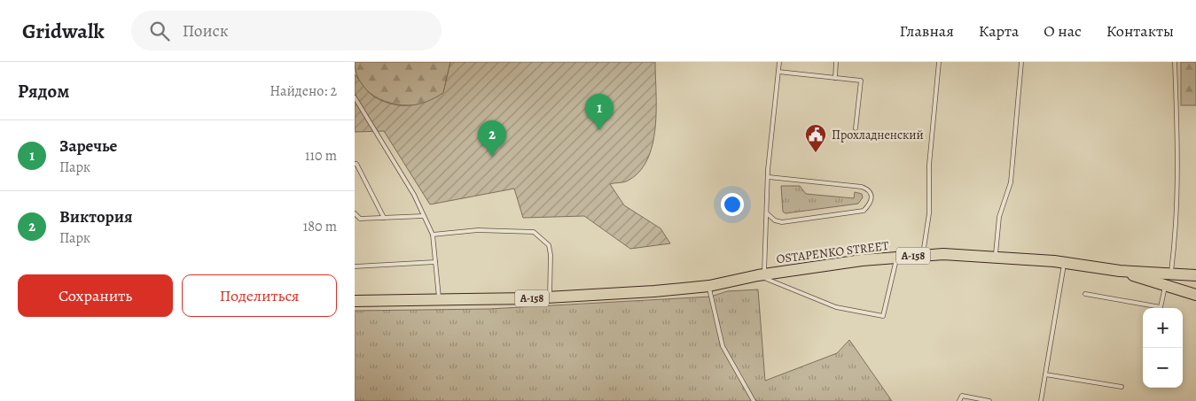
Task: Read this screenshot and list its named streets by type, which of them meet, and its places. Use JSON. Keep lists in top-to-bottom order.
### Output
{
  "streets": {
    "main road": ["OSTAPENKO STREET", "А-158"]
  },
  "crossings": [
    ["OSTAPENKO STREET", "А-158"]
  ],
  "places": {
    "public building": ["Прохладненский"]
  },
  "page": {
    "header": "Gridwalk",
    "search": "Поиск",
    "nav": [
      "Главная",
      "Карта",
      "О нас",
      "Контакты"
    ],
    "heading": ["Рядом", "Найдено: 2"],
    "pins": ["1", "2"],
    "list": [
      {
        "mark": "1",
        "name": "Заречье",
        "note": "Парк",
        "value": "110 m"
      },
      {
        "mark": "2",
        "name": "Виктория",
        "note": "Парк",
        "value": "180 m"
      }
    ],
    "buttons": ["Сохранить", "Поделиться"],
    "map_buttons": ["+", "−"]
  }
}
